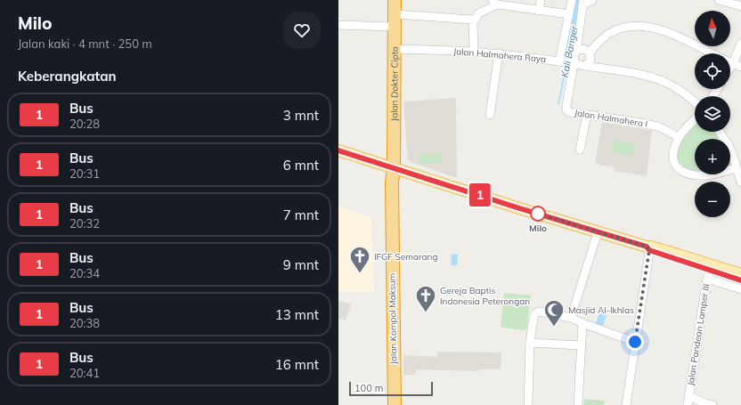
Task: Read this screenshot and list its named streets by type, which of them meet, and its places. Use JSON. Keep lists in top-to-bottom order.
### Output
{
  "streets": {
    "highway": ["Jalan Dokter Cipto", "Jalan Kompol Maksum"],
    "street": ["Jalan Halmahera Raya", "Jalan Halmahera I", "Jalan Pandean Lamper III"]
  },
  "crossings": [
    ["Jalan Halmahera Raya", "Jalan Dokter Cipto"],
    ["Jalan Halmahera Raya", "Jalan Halmahera I"],
    ["Jalan Dokter Cipto", "Jalan Kompol Maksum"]
  ],
  "water": ["Kali Banger"],
  "places": {
    "other": ["Milo"],
    "church": ["IFGF Semarang", "Gereja Baptis Indonesia Peterongan"],
    "mosque": ["Masjid Al-Ikhlas"]
  },
  "lines": ["bus line 1"],
  "scale_bar": "100 m",
  "north": "top",
  "page": {
    "heading": [
      ["Milo", "Jalan kaki · 4 mnt · 250 m"],
      "Keberangkatan"
    ],
    "on_map": "1",
    "map_buttons": ["+", "−"],
    "list": [
      {
        "mark": "1",
        "name": "Bus",
        "note": "20:28",
        "value": "3 mnt"
      },
      {
        "mark": "1",
        "name": "Bus",
        "note": "20:31",
        "value": "6 mnt"
      },
      {
        "mark": "1",
        "name": "Bus",
        "note": "20:32",
        "value": "7 mnt"
      },
      {
        "mark": "1",
        "name": "Bus",
        "note": "20:34",
        "value": "9 mnt"
      },
      {
        "mark": "1",
        "name": "Bus",
        "note": "20:38",
        "value": "13 mnt"
      },
      {
        "mark": "1",
        "name": "Bus",
        "note": "20:41",
        "value": "16 mnt"
      }
    ],
    "scale": "100 m"
  }
}
